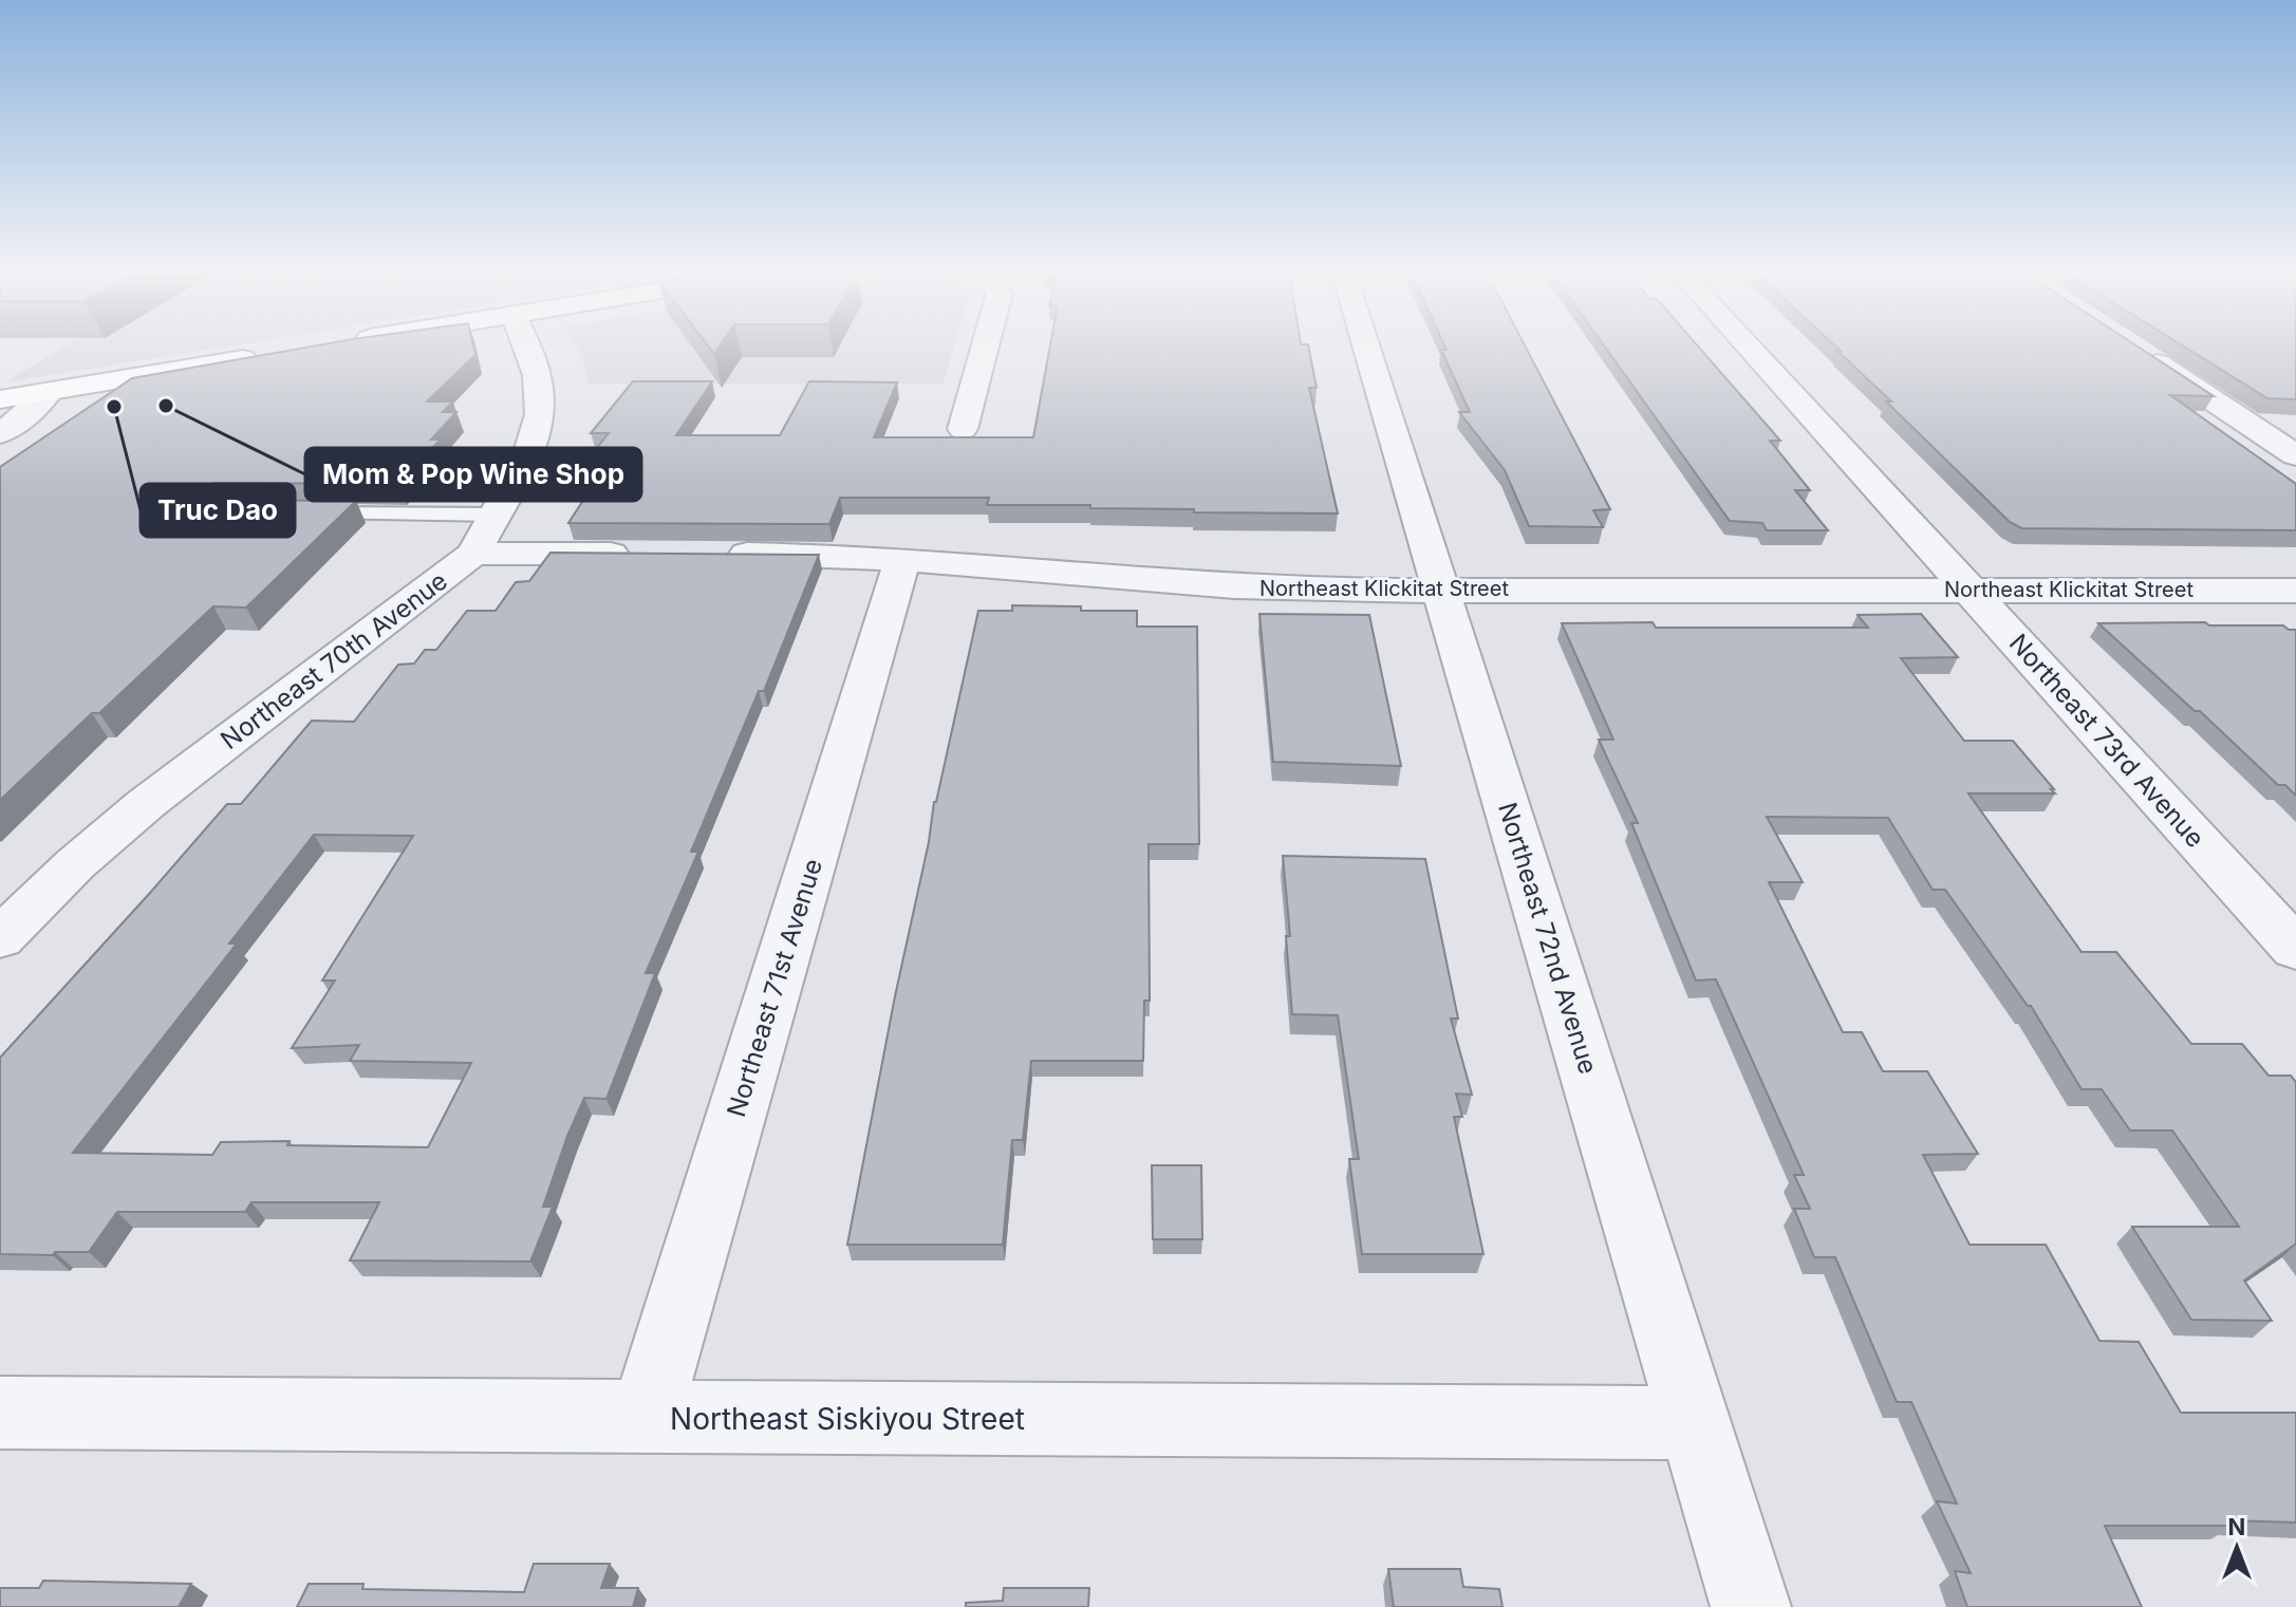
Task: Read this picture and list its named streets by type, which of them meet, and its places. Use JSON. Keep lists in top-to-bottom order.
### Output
{
  "streets": {
    "street": [
      "Northeast Klickitat Street",
      "Northeast 70th Avenue",
      "Northeast 73rd Avenue",
      "Northeast 72nd Avenue",
      "Northeast 71st Avenue",
      "Northeast Siskiyou Street"
    ]
  },
  "crossings": [
    ["Northeast Klickitat Street", "Northeast 73rd Avenue"],
    ["Northeast Klickitat Street", "Northeast 72nd Avenue"],
    ["Northeast Klickitat Street", "Northeast 71st Avenue"],
    ["Northeast 72nd Avenue", "Northeast Siskiyou Street"],
    ["Northeast 71st Avenue", "Northeast Siskiyou Street"]
  ],
  "places": ["Mom & Pop Wine Shop", "Truc Dao"],
  "north": "top"
}
